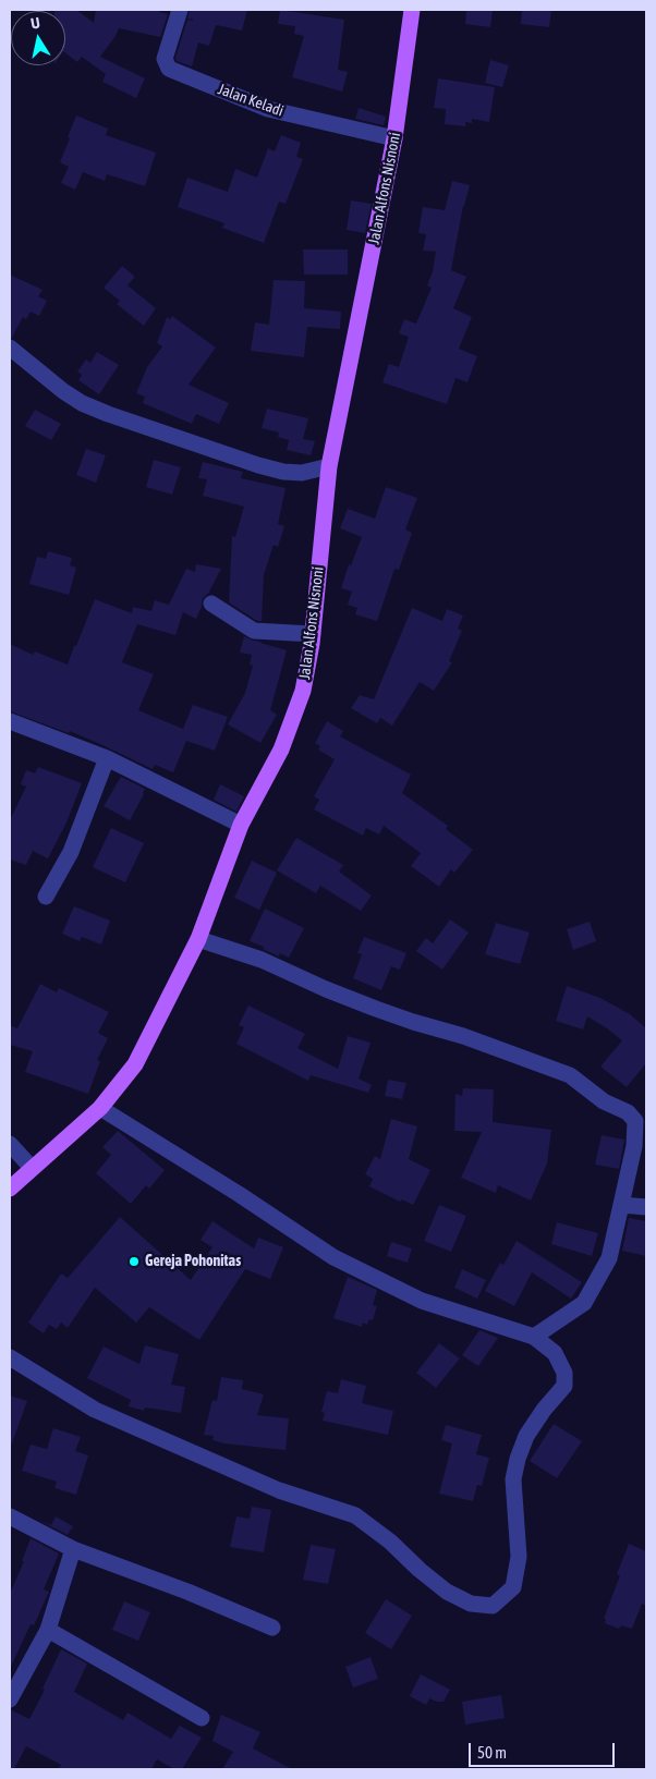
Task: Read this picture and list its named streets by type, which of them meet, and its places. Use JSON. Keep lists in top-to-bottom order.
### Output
{
  "streets": {
    "main road": ["Jalan Alfons Nisnoni"],
    "street": ["Jalan Keladi"]
  },
  "crossings": [
    ["Jalan Keladi", "Jalan Alfons Nisnoni"]
  ],
  "places": ["Gereja Pohonitas"],
  "scale_bar": "50 m",
  "north": "top"
}
